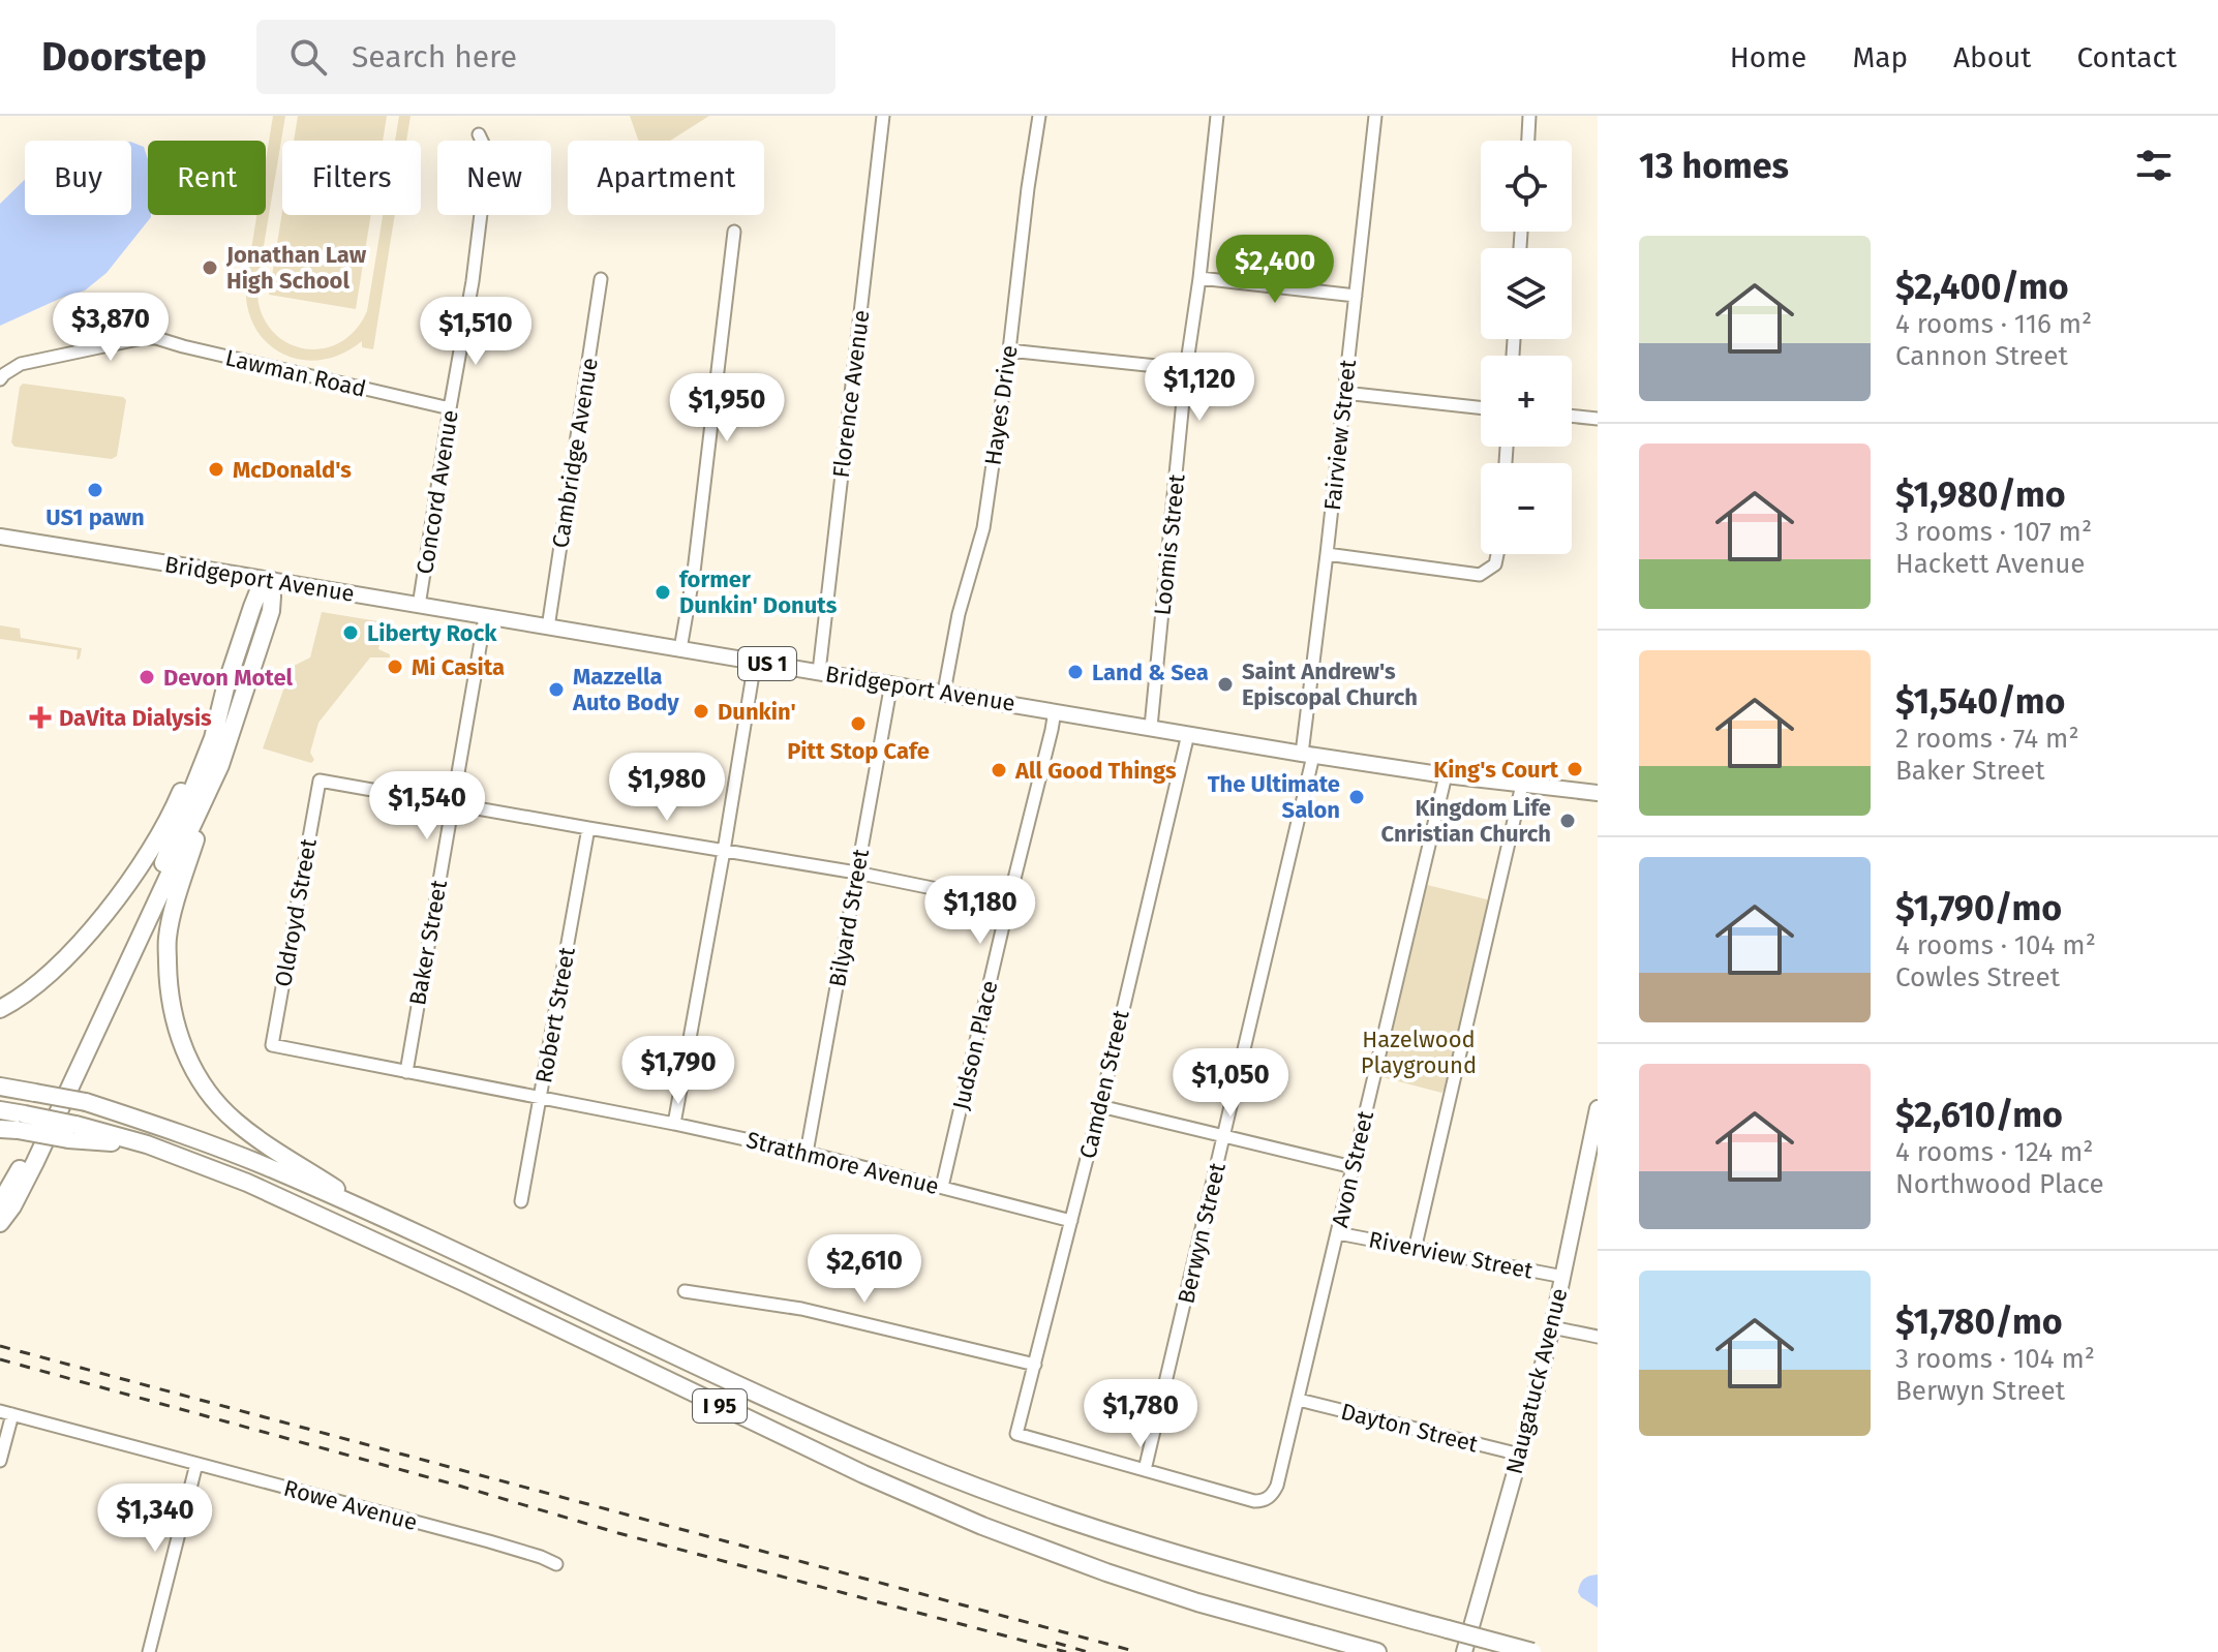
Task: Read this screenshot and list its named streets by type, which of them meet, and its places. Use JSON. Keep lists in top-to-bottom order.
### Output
{
  "streets": {
    "highway": ["I 95"],
    "main road": ["Bridgeport Avenue", "US 1", "Naugatuck Avenue"],
    "street": [
      "Lawman Road",
      "Florence Avenue",
      "Hayes Drive",
      "Fairview Street",
      "Cambridge Avenue",
      "Concord Avenue",
      "Loomis Street",
      "Oldroyd Street",
      "Bilyard Street",
      "Baker Street",
      "Robert Street",
      "Judson Place",
      "Camden Street",
      "Strathmore Avenue",
      "Avon Street",
      "Berwyn Street",
      "Riverview Street",
      "Dayton Street",
      "Rowe Avenue"
    ]
  },
  "crossings": [
    ["Lawman Road", "Concord Avenue"],
    ["Florence Avenue", "Bridgeport Avenue"],
    ["Hayes Drive", "Bridgeport Avenue"],
    ["Fairview Street", "Bridgeport Avenue"],
    ["Fairview Street", "Berwyn Street"],
    ["Cambridge Avenue", "Bridgeport Avenue"],
    ["Concord Avenue", "Bridgeport Avenue"],
    ["Loomis Street", "Bridgeport Avenue"],
    ["Bridgeport Avenue", "Bilyard Street"],
    ["Bridgeport Avenue", "Baker Street"],
    ["Bridgeport Avenue", "Judson Place"],
    ["Bridgeport Avenue", "Camden Street"],
    ["Bridgeport Avenue", "Avon Street"],
    ["Bridgeport Avenue", "Berwyn Street"],
    ["Oldroyd Street", "Baker Street"],
    ["Oldroyd Street", "Strathmore Avenue"],
    ["Bilyard Street", "Strathmore Avenue"],
    ["Baker Street", "Strathmore Avenue"],
    ["Robert Street", "Strathmore Avenue"],
    ["Judson Place", "Strathmore Avenue"],
    ["Camden Street", "Strathmore Avenue"],
    ["Camden Street", "Avon Street"],
    ["Camden Street", "Berwyn Street"],
    ["Avon Street", "Berwyn Street"],
    ["Avon Street", "Riverview Street"],
    ["Avon Street", "Dayton Street"],
    ["Riverview Street", "Naugatuck Avenue"],
    ["Naugatuck Avenue", "Dayton Street"]
  ],
  "parks": ["Hazelwood Playground"],
  "places": {
    "other": [
      "Jonathan Law High School",
      "McDonald's",
      "US1 pawn",
      "former Dunkin' Donuts",
      "Liberty Rock",
      "Mi Casita",
      "Land & Sea",
      "Devon Motel",
      "Saint Andrew's Episcopal Church",
      "Mazzella Auto Body",
      "Dunkin'",
      "Pitt Stop Cafe",
      "King's Court",
      "All Good Things",
      "The Ultimate Salon",
      "Kingdom Life Cnristian Church"
    ],
    "health": ["DaVita Dialysis"]
  },
  "page": {
    "header": "Doorstep",
    "search": "Search here",
    "nav": [
      "Home",
      "Map",
      "About",
      "Contact"
    ],
    "heading": "13 homes",
    "map_buttons": ["+", "−"],
    "chip": [
      "Buy",
      "Rent",
      "Filters",
      "New",
      "Apartment"
    ],
    "list": [
      {
        "name": "$2,400/mo",
        "note": "4 rooms · 116 m² · Cannon Street"
      },
      {
        "name": "$1,980/mo",
        "note": "3 rooms · 107 m² · Hackett Avenue"
      },
      {
        "name": "$1,540/mo",
        "note": "2 rooms · 74 m² · Baker Street"
      },
      {
        "name": "$1,790/mo",
        "note": "4 rooms · 104 m² · Cowles Street"
      },
      {
        "name": "$2,610/mo",
        "note": "4 rooms · 124 m² · Northwood Place"
      },
      {
        "name": "$1,780/mo",
        "note": "3 rooms · 104 m² · Berwyn Street"
      }
    ],
    "price": [
      "$2,400",
      "$3,870",
      "$1,510",
      "$1,120",
      "$1,950",
      "$1,980",
      "$1,540",
      "$1,180",
      "$1,790",
      "$1,050",
      "$2,610",
      "$1,780",
      "$1,340"
    ]
  }
}
